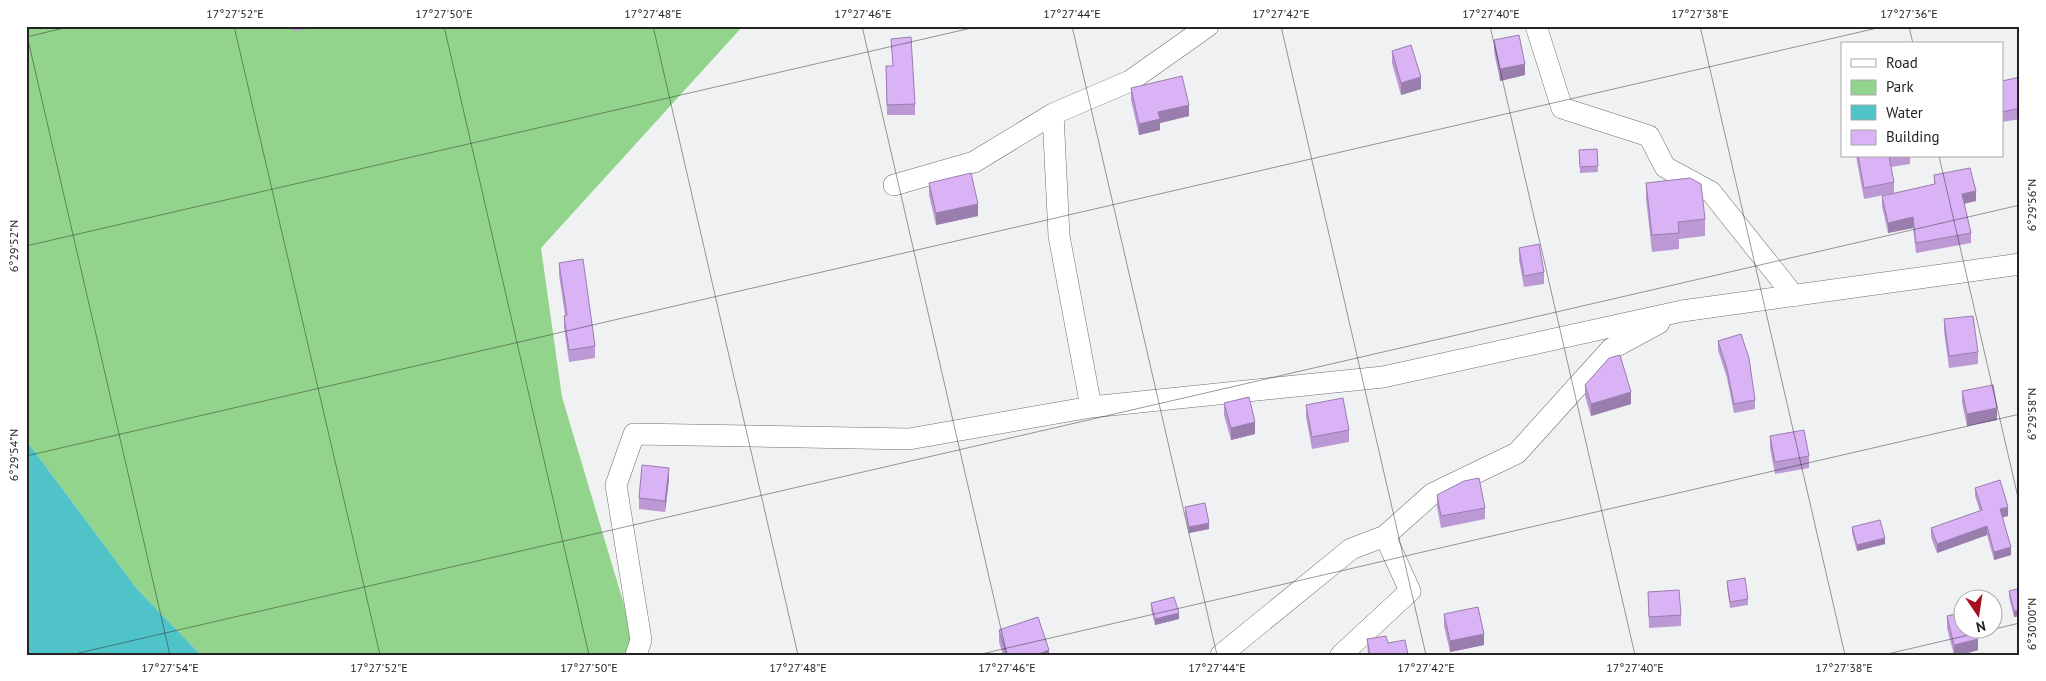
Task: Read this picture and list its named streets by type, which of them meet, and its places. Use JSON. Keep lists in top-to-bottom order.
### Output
{
  "legend": [
    "Road",
    "Park",
    "Water",
    "Building"
  ],
  "north": "bottom",
  "coordinates": [
    "17°27'52\"E",
    "17°27'50\"E",
    "17°27'48\"E",
    "17°27'46\"E",
    "17°27'44\"E",
    "17°27'42\"E",
    "17°27'40\"E",
    "17°27'38\"E",
    "17°27'36\"E",
    "6°29'56\"N",
    "6°29'52\"N",
    "6°29'58\"N",
    "6°29'54\"N",
    "6°30'00\"N",
    "17°27'54\"E"
  ]
}
